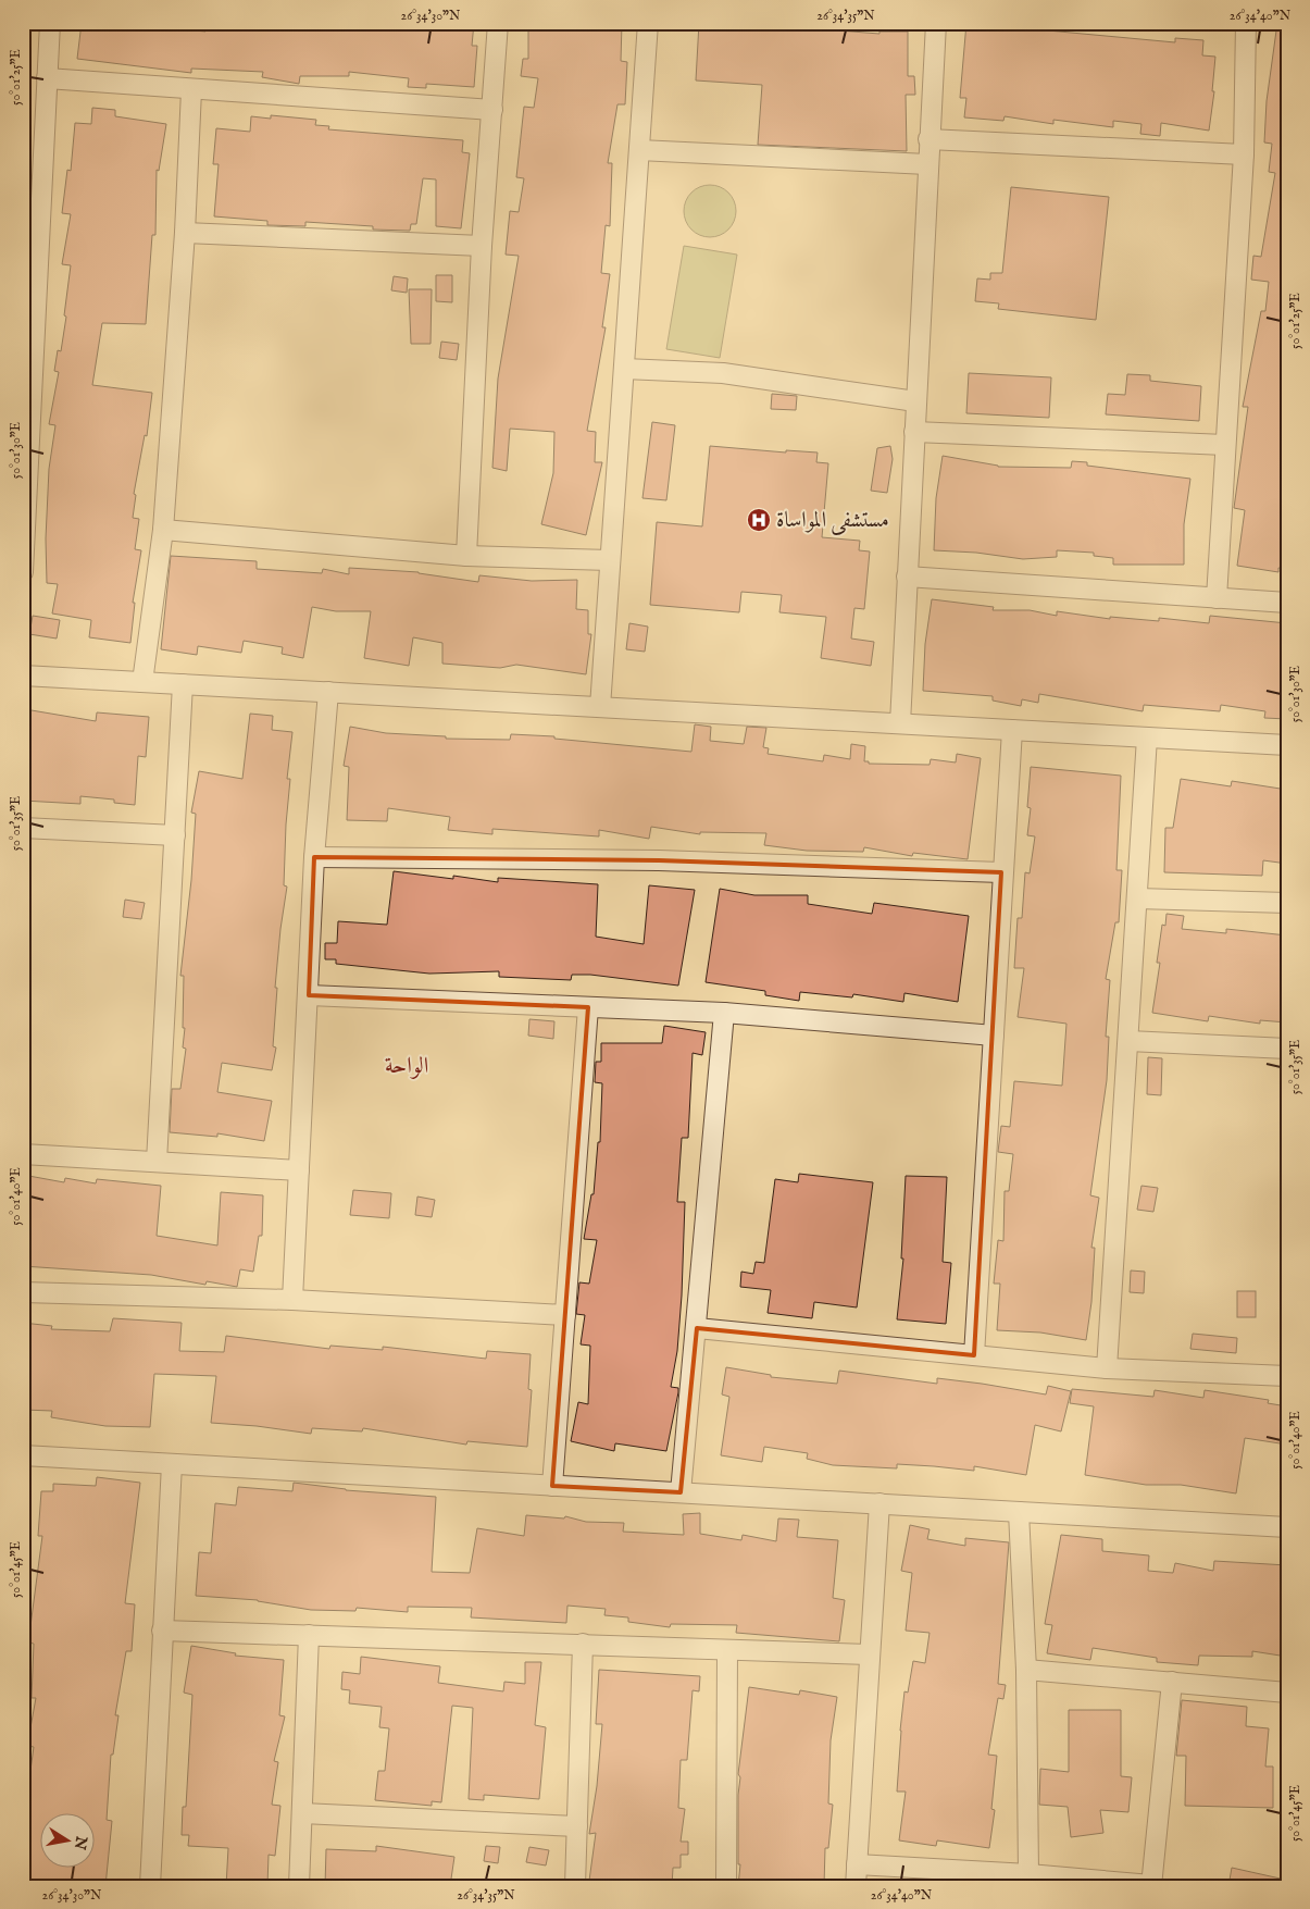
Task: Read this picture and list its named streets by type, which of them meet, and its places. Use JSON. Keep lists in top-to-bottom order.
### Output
{
  "districts": ["الواحة"],
  "places": {
    "hospital": ["مستشفى المواساة"]
  },
  "north": "right",
  "coordinates": [
    "26°34'30\"N",
    "26°34'35\"N",
    "26°34'40\"N",
    "50°01'25\"E",
    "50°01'30\"E",
    "50°01'35\"E",
    "50°01'40\"E",
    "50°01'45\"E"
  ]
}
